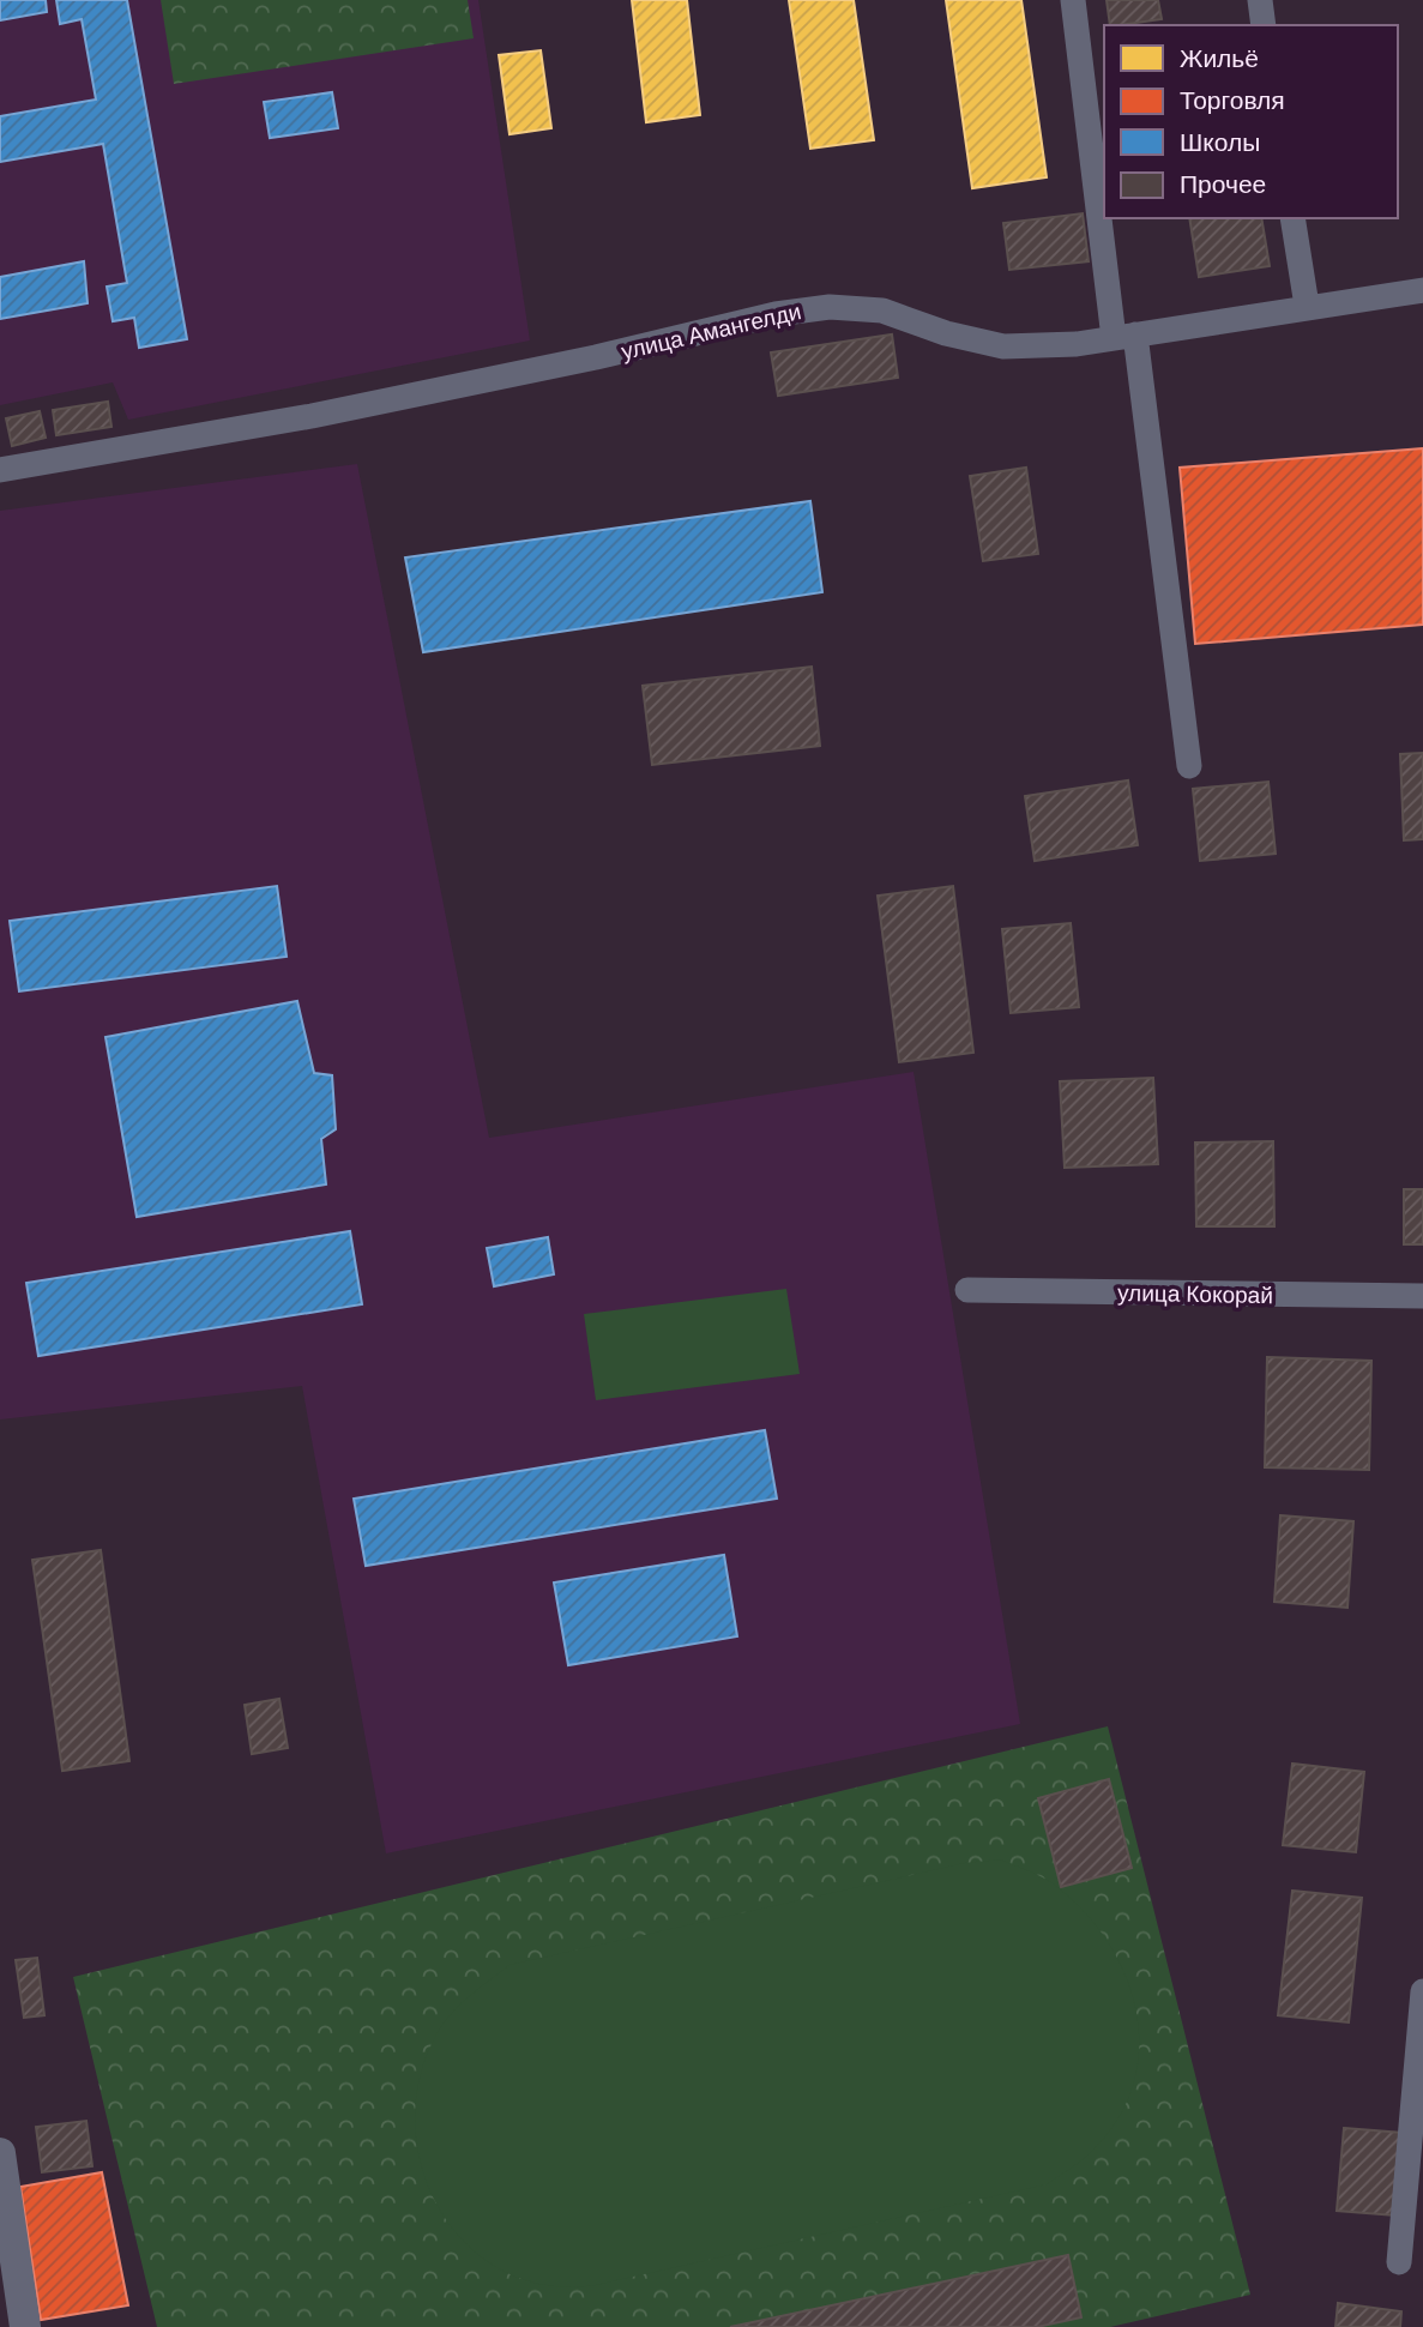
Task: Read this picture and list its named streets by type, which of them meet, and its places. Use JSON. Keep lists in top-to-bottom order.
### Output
{
  "streets": {
    "street": ["улица Амангелди", "улица Кокорай"]
  },
  "legend": [
    "Жильё",
    "Торговля",
    "Школы",
    "Прочее"
  ]
}
